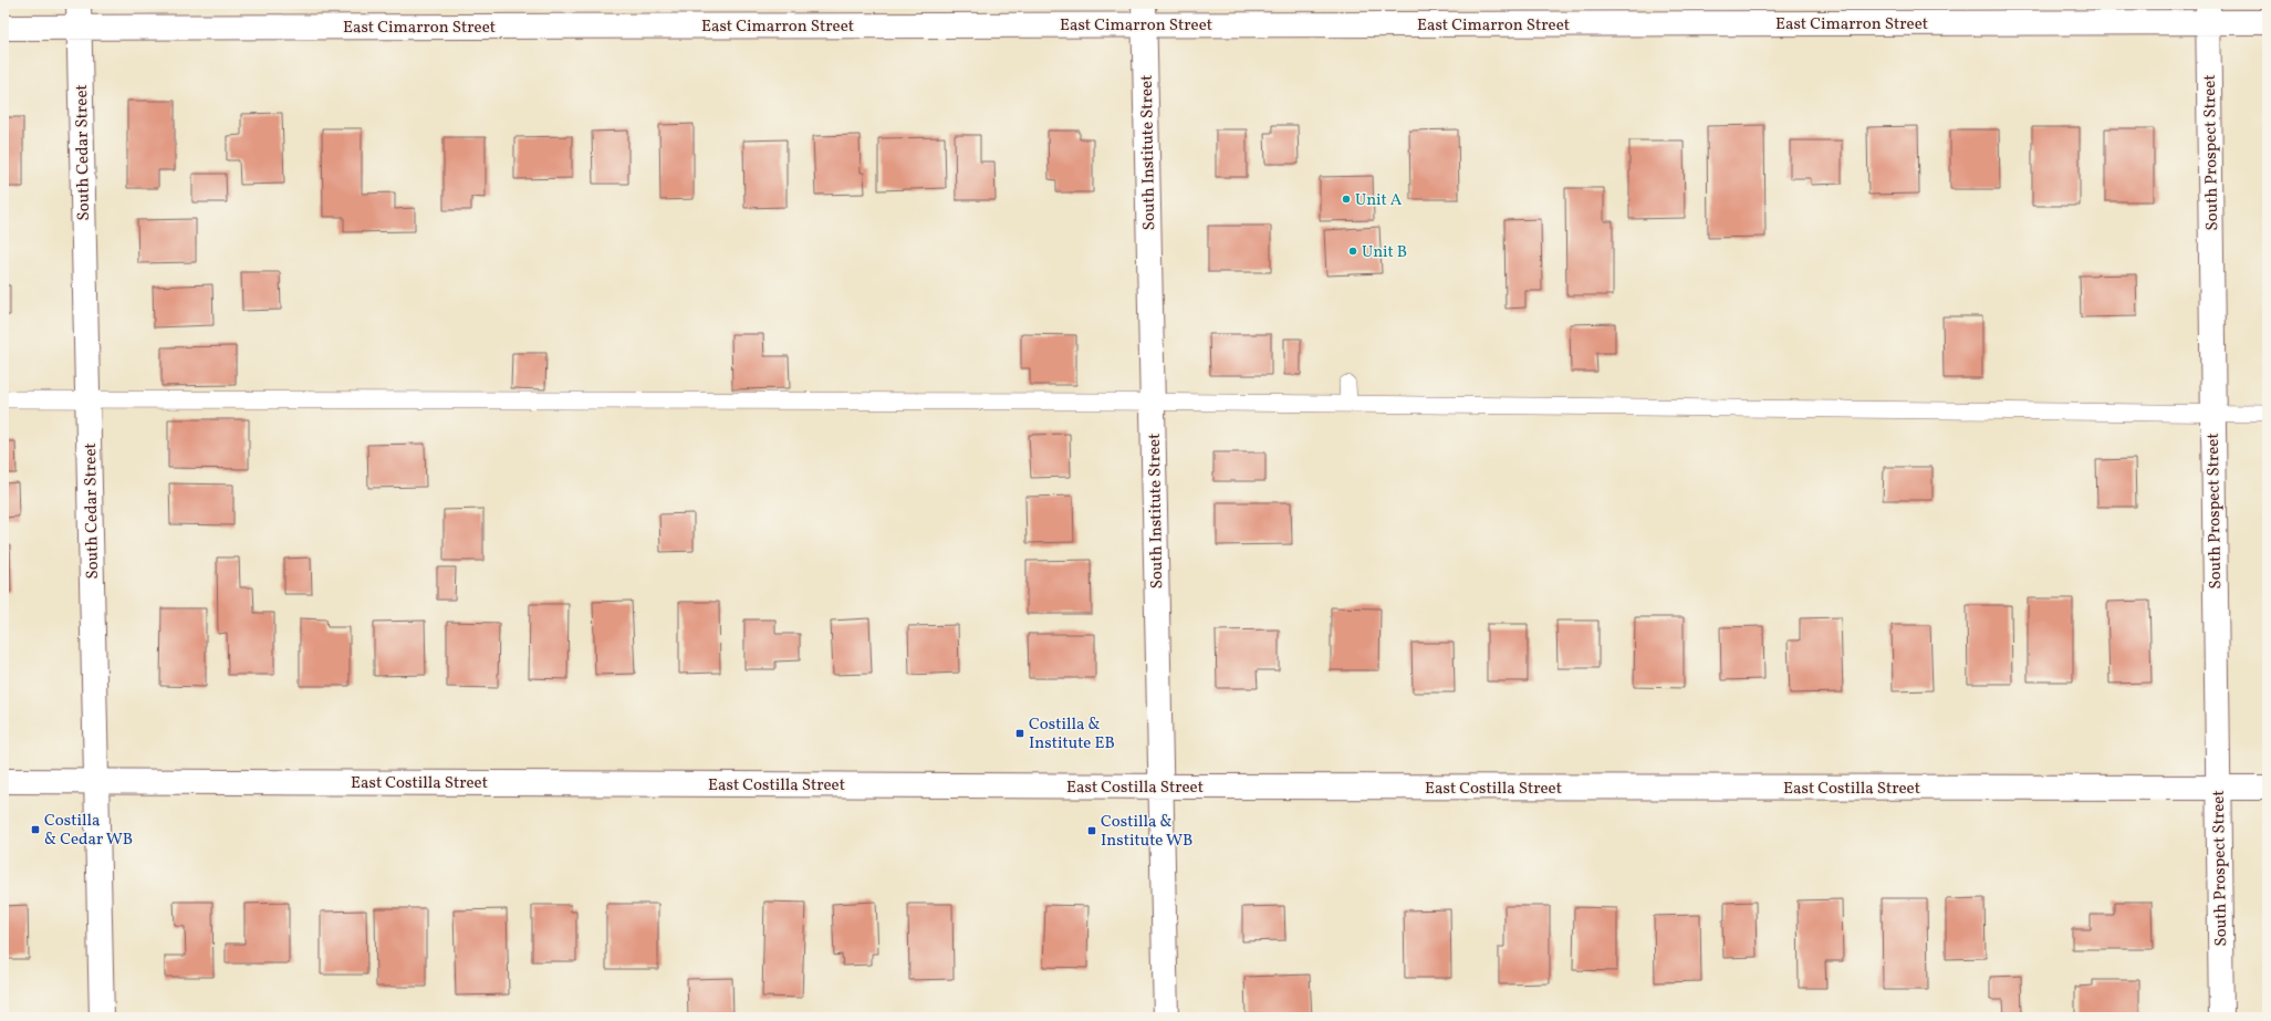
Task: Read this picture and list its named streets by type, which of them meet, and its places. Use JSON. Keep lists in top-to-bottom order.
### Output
{
  "streets": {
    "street": [
      "East Cimarron Street",
      "South Cedar Street",
      "South Institute Street",
      "South Prospect Street",
      "East Costilla Street"
    ]
  },
  "crossings": [
    ["East Cimarron Street", "South Cedar Street"],
    ["East Cimarron Street", "South Institute Street"],
    ["East Cimarron Street", "South Prospect Street"],
    ["South Cedar Street", "East Costilla Street"],
    ["South Institute Street", "East Costilla Street"],
    ["South Prospect Street", "East Costilla Street"]
  ],
  "places": {
    "other": ["Unit A", "Unit B"],
    "transit": ["Costilla & Institute EB", "Costilla & Cedar WB", "Costilla & Institute WB"]
  }
}
